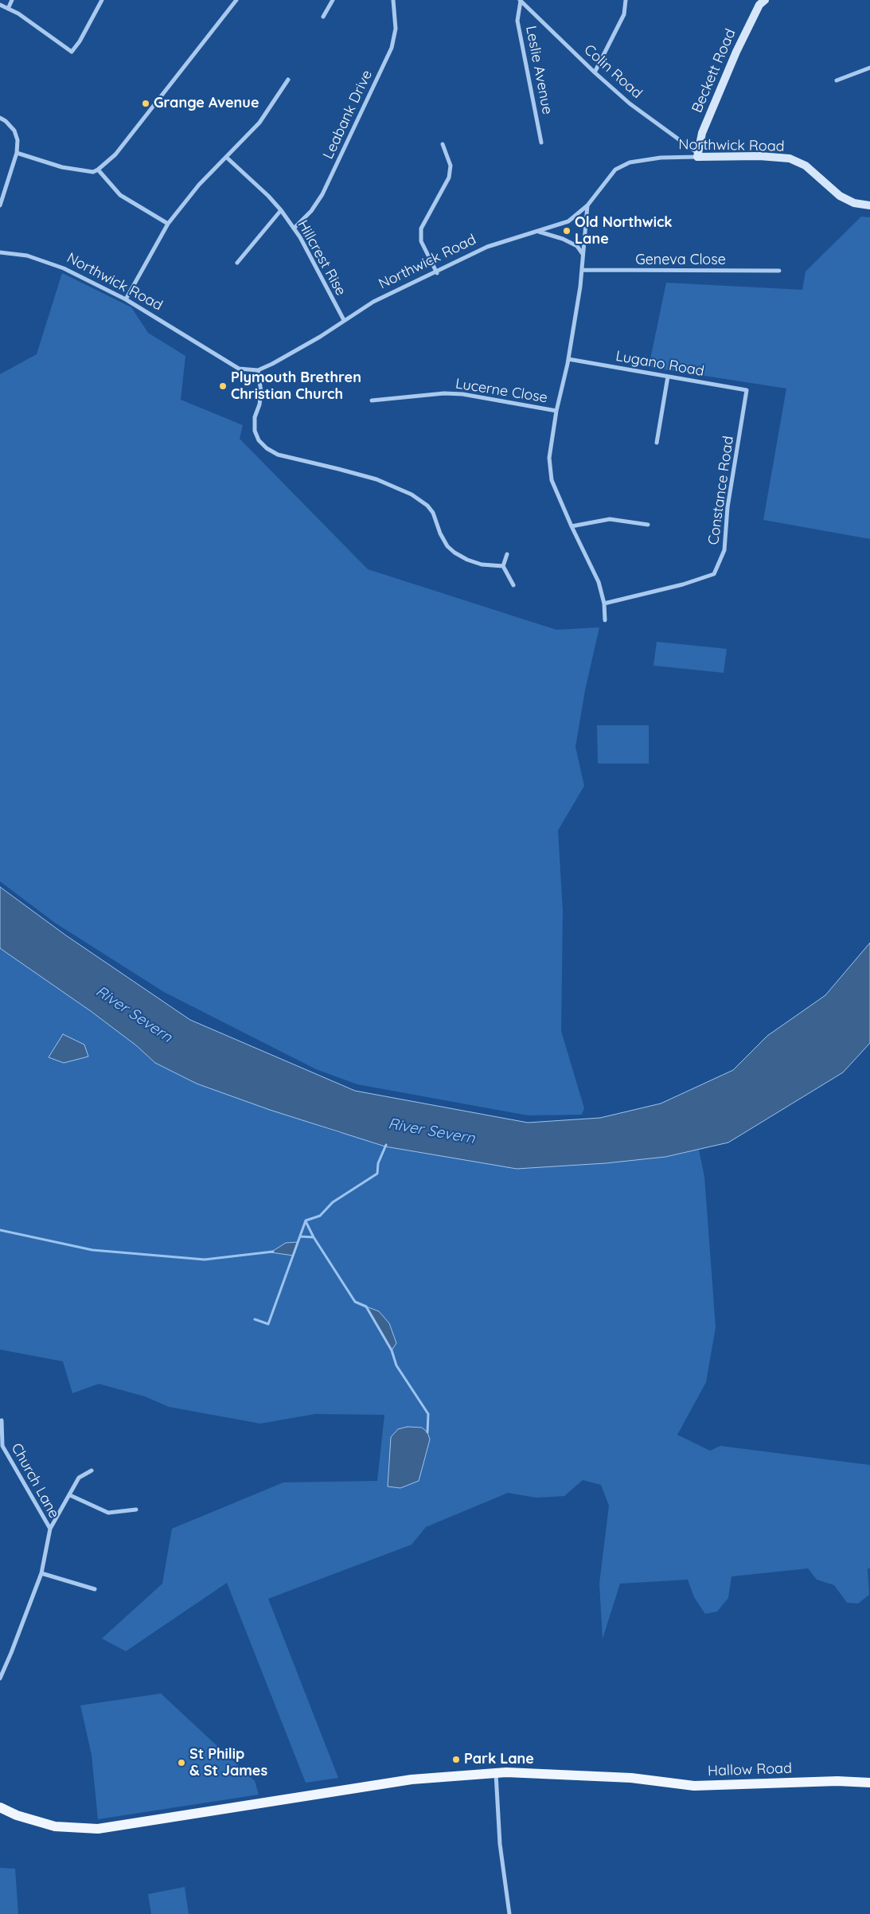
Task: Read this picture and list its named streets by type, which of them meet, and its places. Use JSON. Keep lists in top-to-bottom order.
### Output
{
  "streets": {
    "main road": ["Hallow Road"],
    "street": [
      "Leslie Avenue",
      "Beckett Road",
      "Colin Road",
      "Leabank Drive",
      "Northwick Road",
      "Hillcrest Rise",
      "Geneva Close",
      "Lugano Road",
      "Lucerne Close",
      "Constance Road",
      "Church Lane"
    ]
  },
  "crossings": [
    ["Leslie Avenue", "Colin Road"],
    ["Beckett Road", "Colin Road"],
    ["Beckett Road", "Northwick Road"],
    ["Colin Road", "Northwick Road"],
    ["Leabank Drive", "Hillcrest Rise"],
    ["Northwick Road", "Hillcrest Rise"],
    ["Lugano Road", "Constance Road"]
  ],
  "water": ["River Severn"],
  "places": [
    "Grange Avenue",
    "Old Northwick Lane",
    "Plymouth Brethren Christian Church",
    "Park Lane",
    "St Philip & St James"
  ]
}
